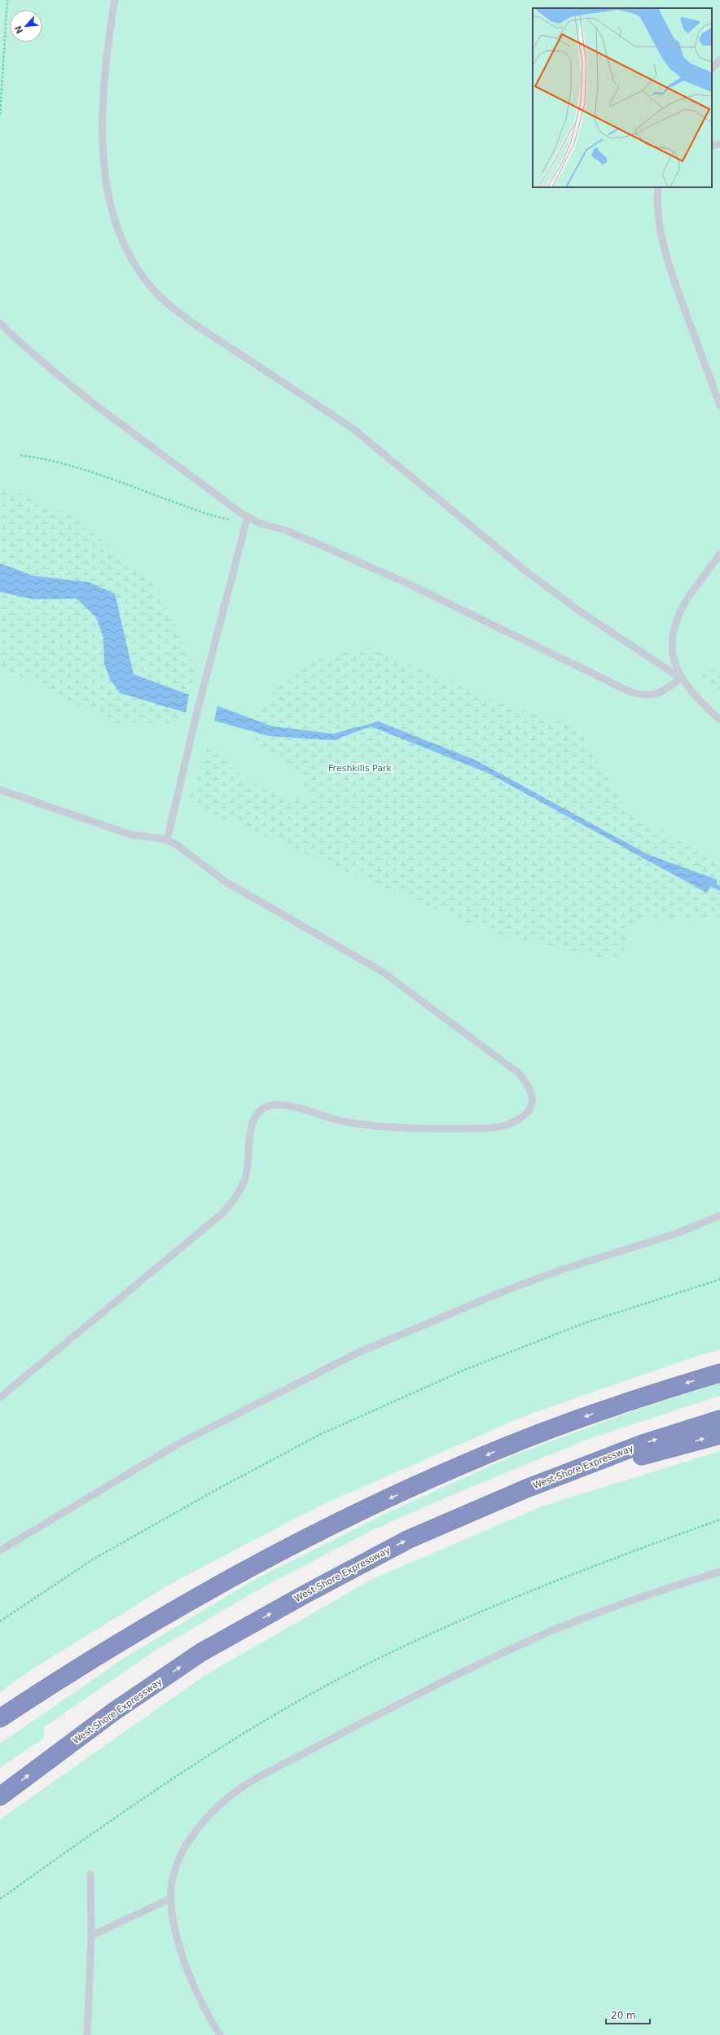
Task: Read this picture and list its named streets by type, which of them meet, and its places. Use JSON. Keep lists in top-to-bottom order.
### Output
{
  "streets": {
    "highway": ["West Shore Expressway"]
  },
  "parks": ["Freshkills Park"],
  "scale_bar": "20 m",
  "north": "bottom left"
}
